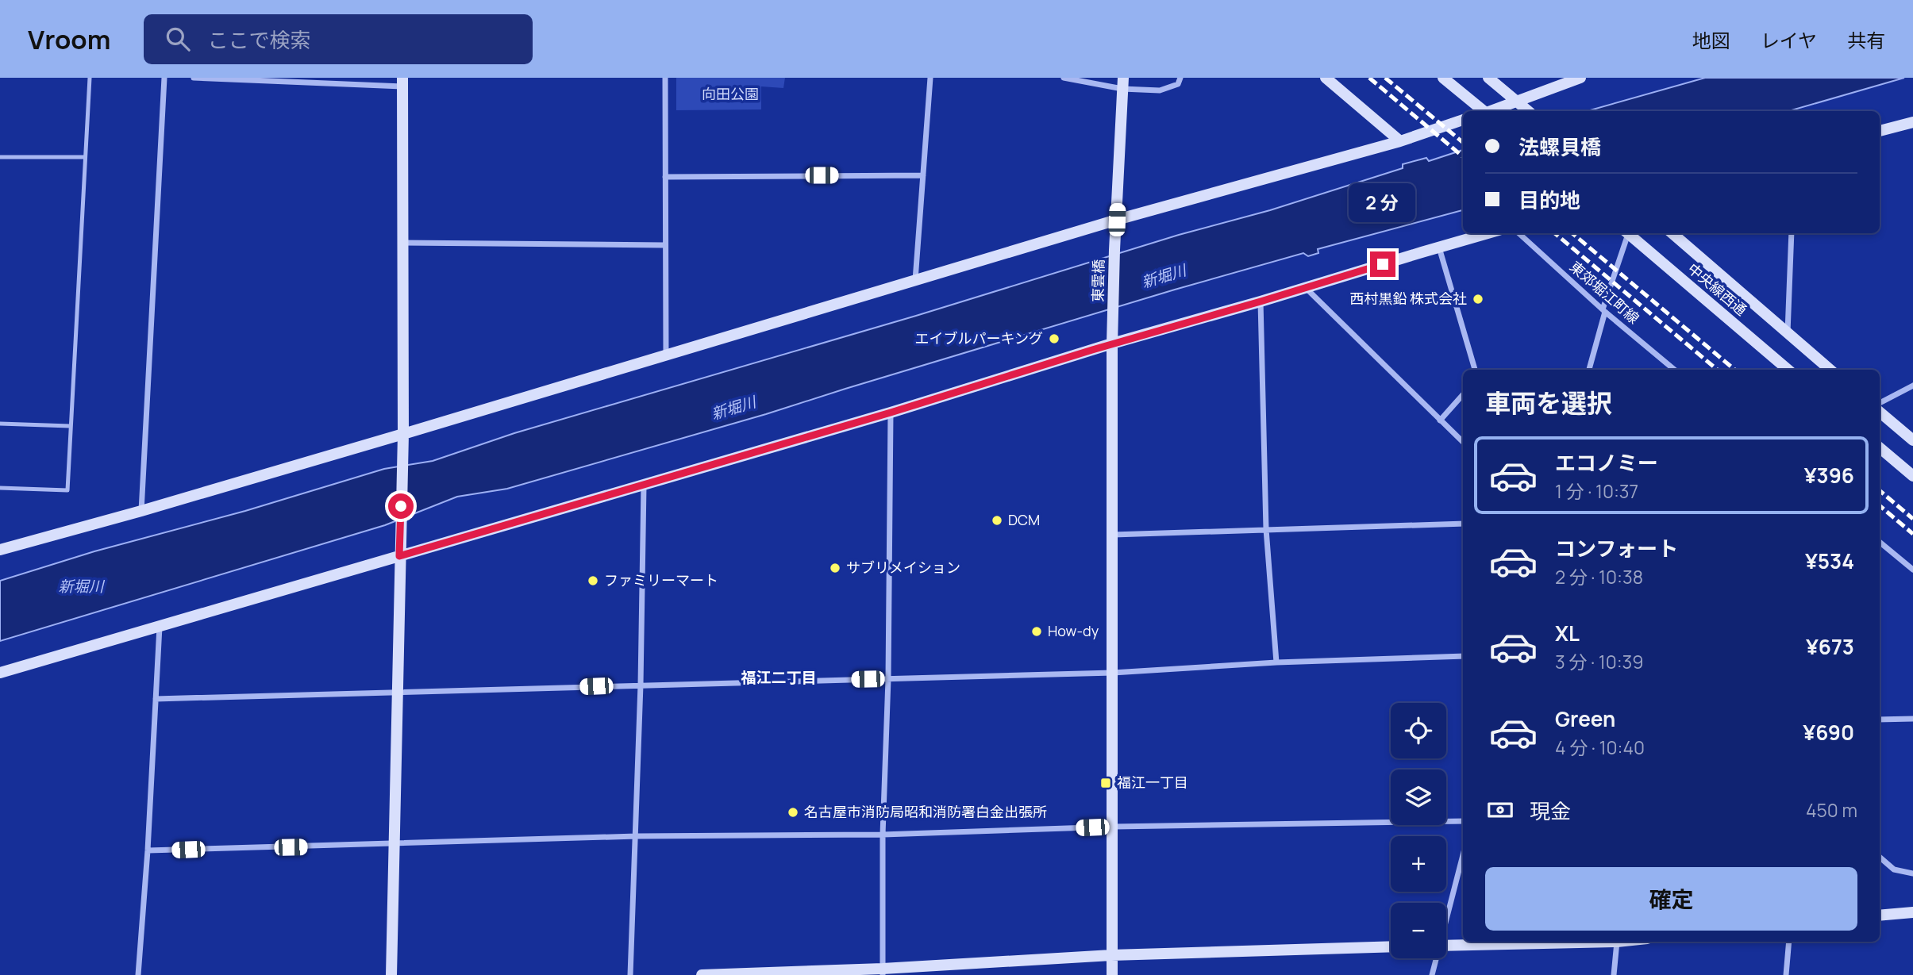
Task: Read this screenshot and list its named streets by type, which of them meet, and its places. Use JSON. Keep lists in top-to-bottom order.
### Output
{
  "streets": {
    "street": ["東雲橋", "中央線西通", "東郊堀江町線"]
  },
  "districts": ["福江二丁目"],
  "water": ["新堀川"],
  "parks": ["向田公園"],
  "places": {
    "other": [
      "西村黒鉛 株式会社",
      "エイブルパーキング",
      "DCM",
      "サブリメイション",
      "ファミリーマート",
      "How-dy",
      "名古屋市消防局昭和消防署白金出張所"
    ],
    "transit": ["福江一丁目"]
  },
  "page": {
    "header": "Vroom",
    "search": "ここで検索",
    "nav": ["地図", "レイヤ", "共有"],
    "banner": ["法螺貝橋", "目的地"],
    "bubble": "2 分",
    "heading": "車両を選択",
    "list": [
      {
        "name": "エコノミー",
        "note": "1 分 · 10:37",
        "value": "¥396"
      },
      {
        "name": "コンフォート",
        "note": "2 分 · 10:38",
        "value": "¥534"
      },
      {
        "name": "XL",
        "note": "3 分 · 10:39",
        "value": "¥673"
      },
      {
        "name": "Green",
        "note": "4 分 · 10:40",
        "value": "¥690"
      }
    ],
    "map_buttons": ["+", "−"],
    "pay": ["現金", "450 m"],
    "buttons": "確定"
  }
}
